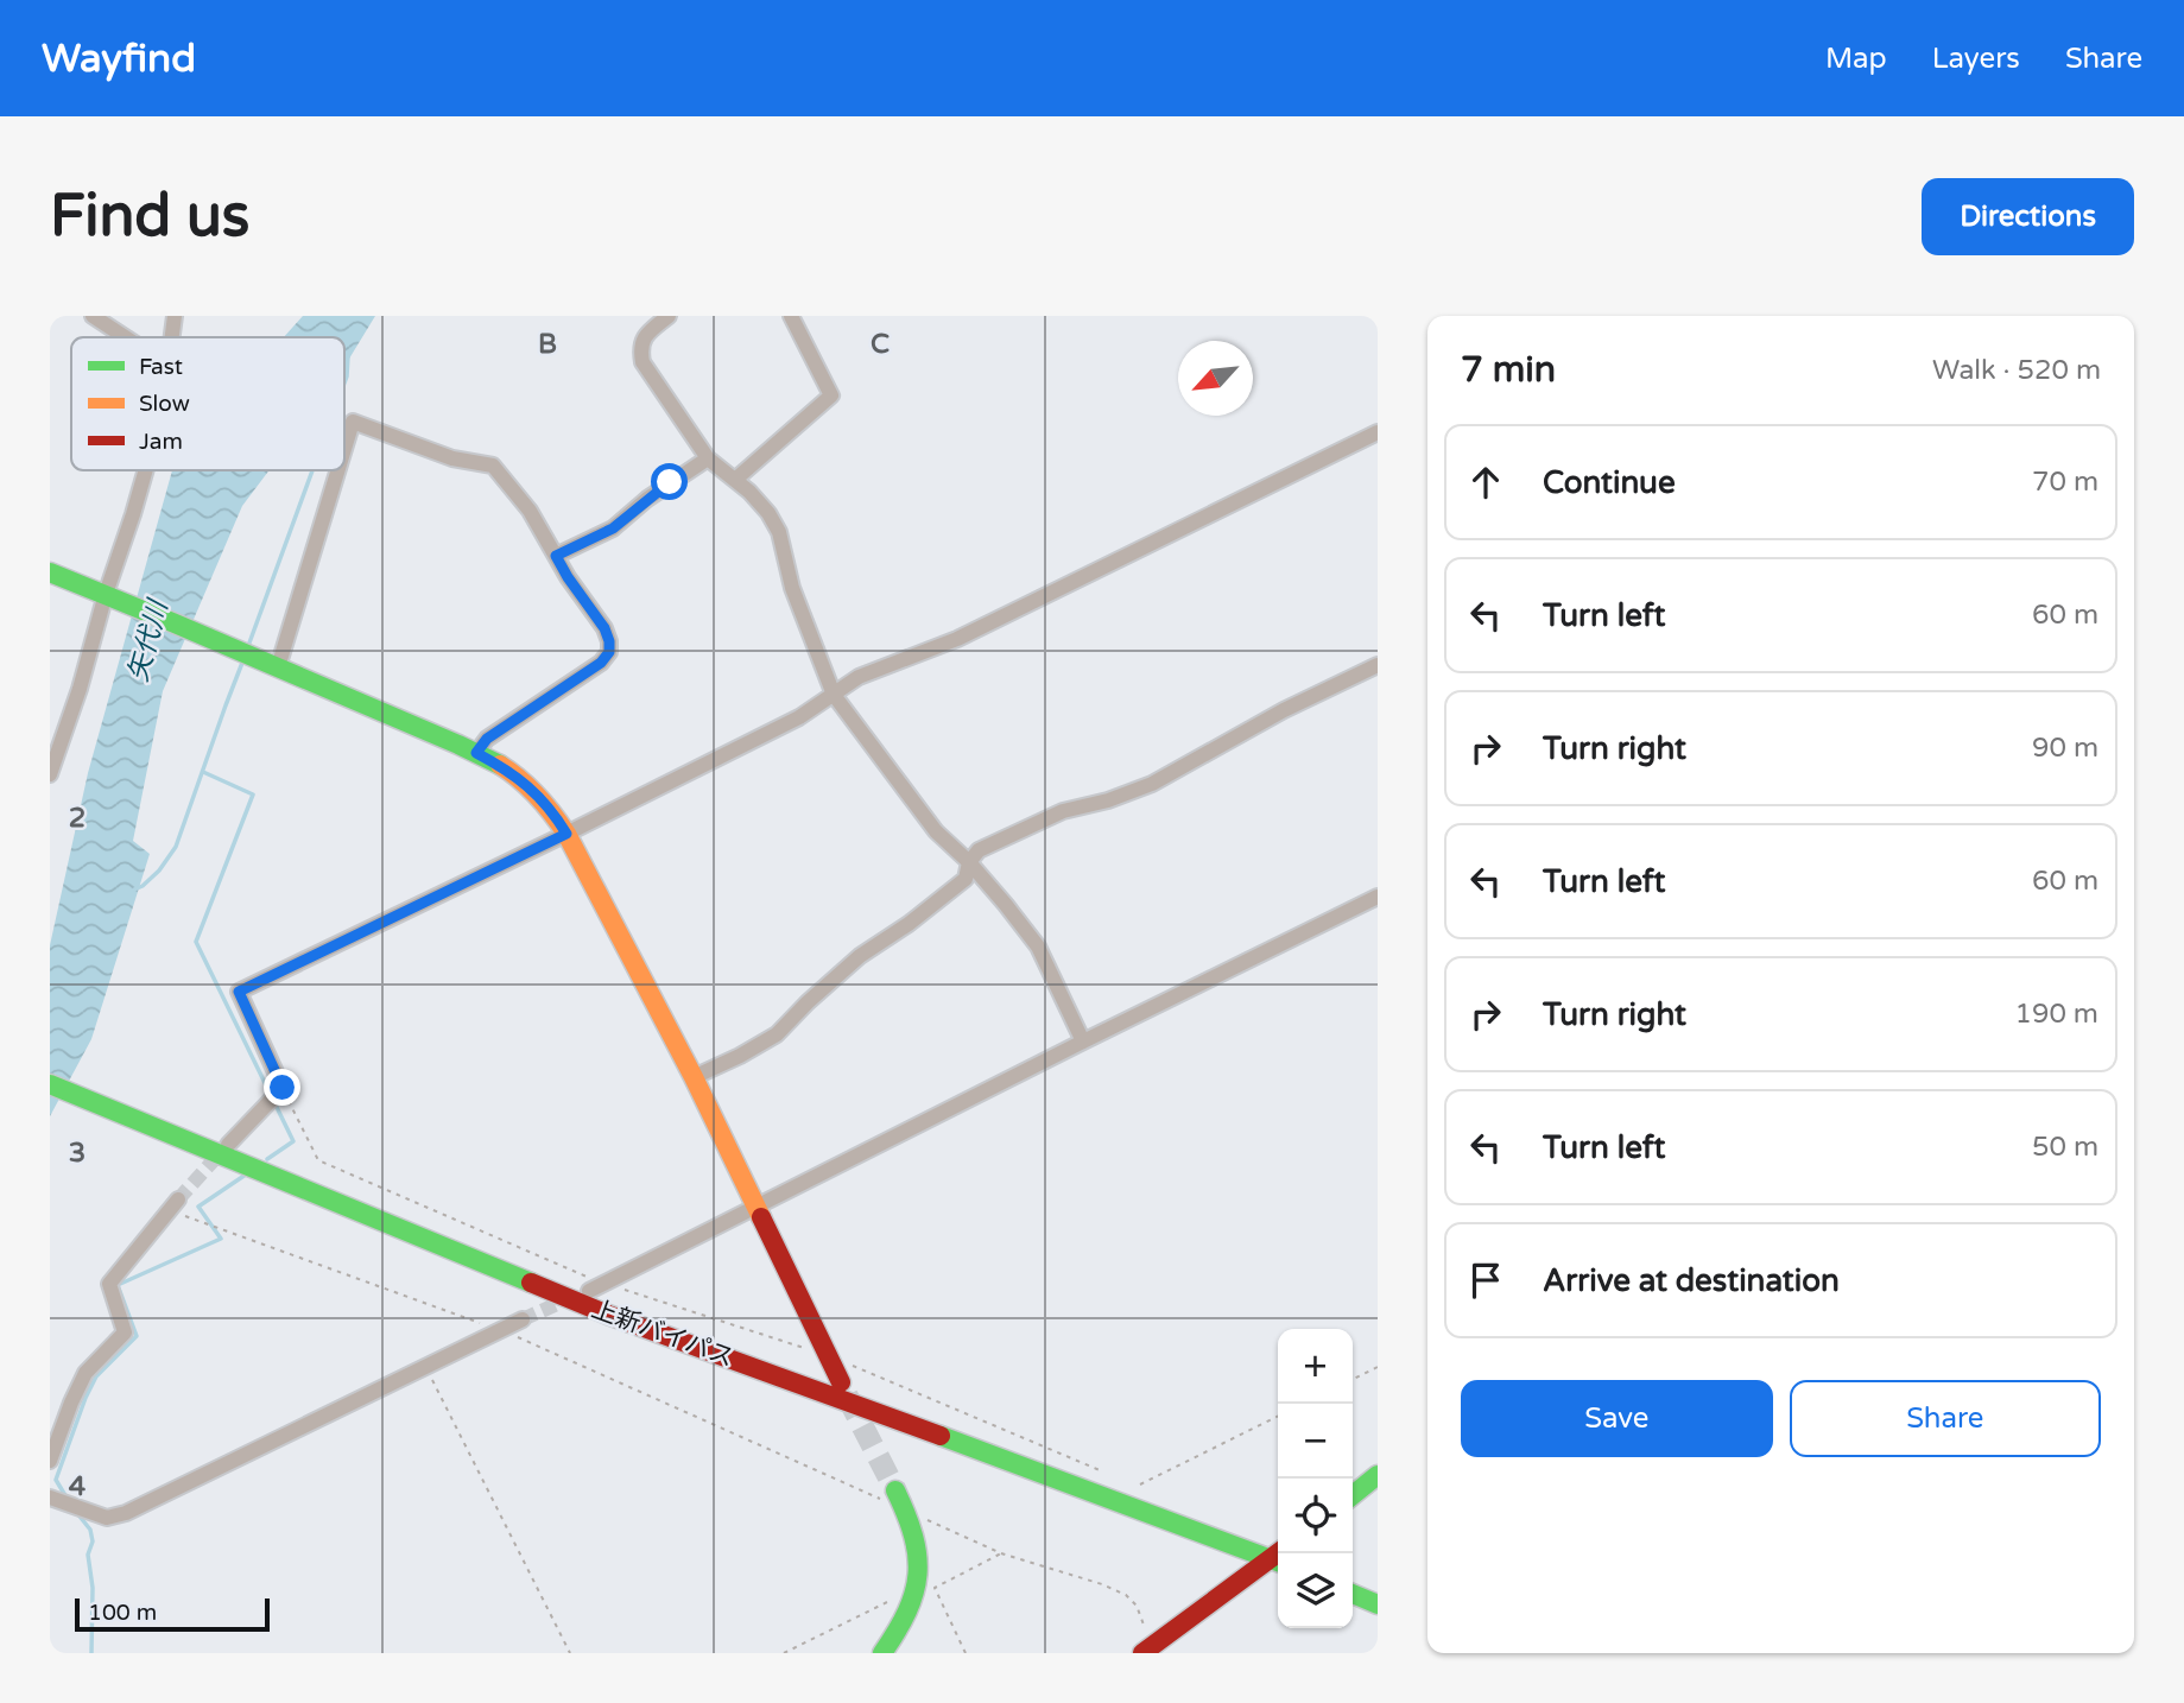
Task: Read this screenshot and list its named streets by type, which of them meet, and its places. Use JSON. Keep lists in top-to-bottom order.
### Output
{
  "streets": {
    "main road": ["上新バイパス"]
  },
  "water": ["矢代川"],
  "legend": ["Fast", "Slow", "Jam"],
  "scale_bar": "100 m",
  "north": "bottom left",
  "page": {
    "header": "Wayfind",
    "nav": ["Map", "Layers", "Share"],
    "buttons": [
      "Directions",
      ["Save", "Share"]
    ],
    "title": "Find us",
    "heading": ["7 min", "Walk · 520 m"],
    "list": [
      ["Continue", "70 m"],
      ["Turn left", "60 m"],
      ["Turn right", "90 m"],
      ["Turn left", "60 m"],
      ["Turn right", "190 m"],
      ["Turn left", "50 m"],
      "Arrive at destination"
    ],
    "map_buttons": ["+", "−"],
    "scale": "100 m"
  },
  "grid": {
    "columns": ["B", "C"],
    "rows": ["2", "3", "4"]
  }
}
